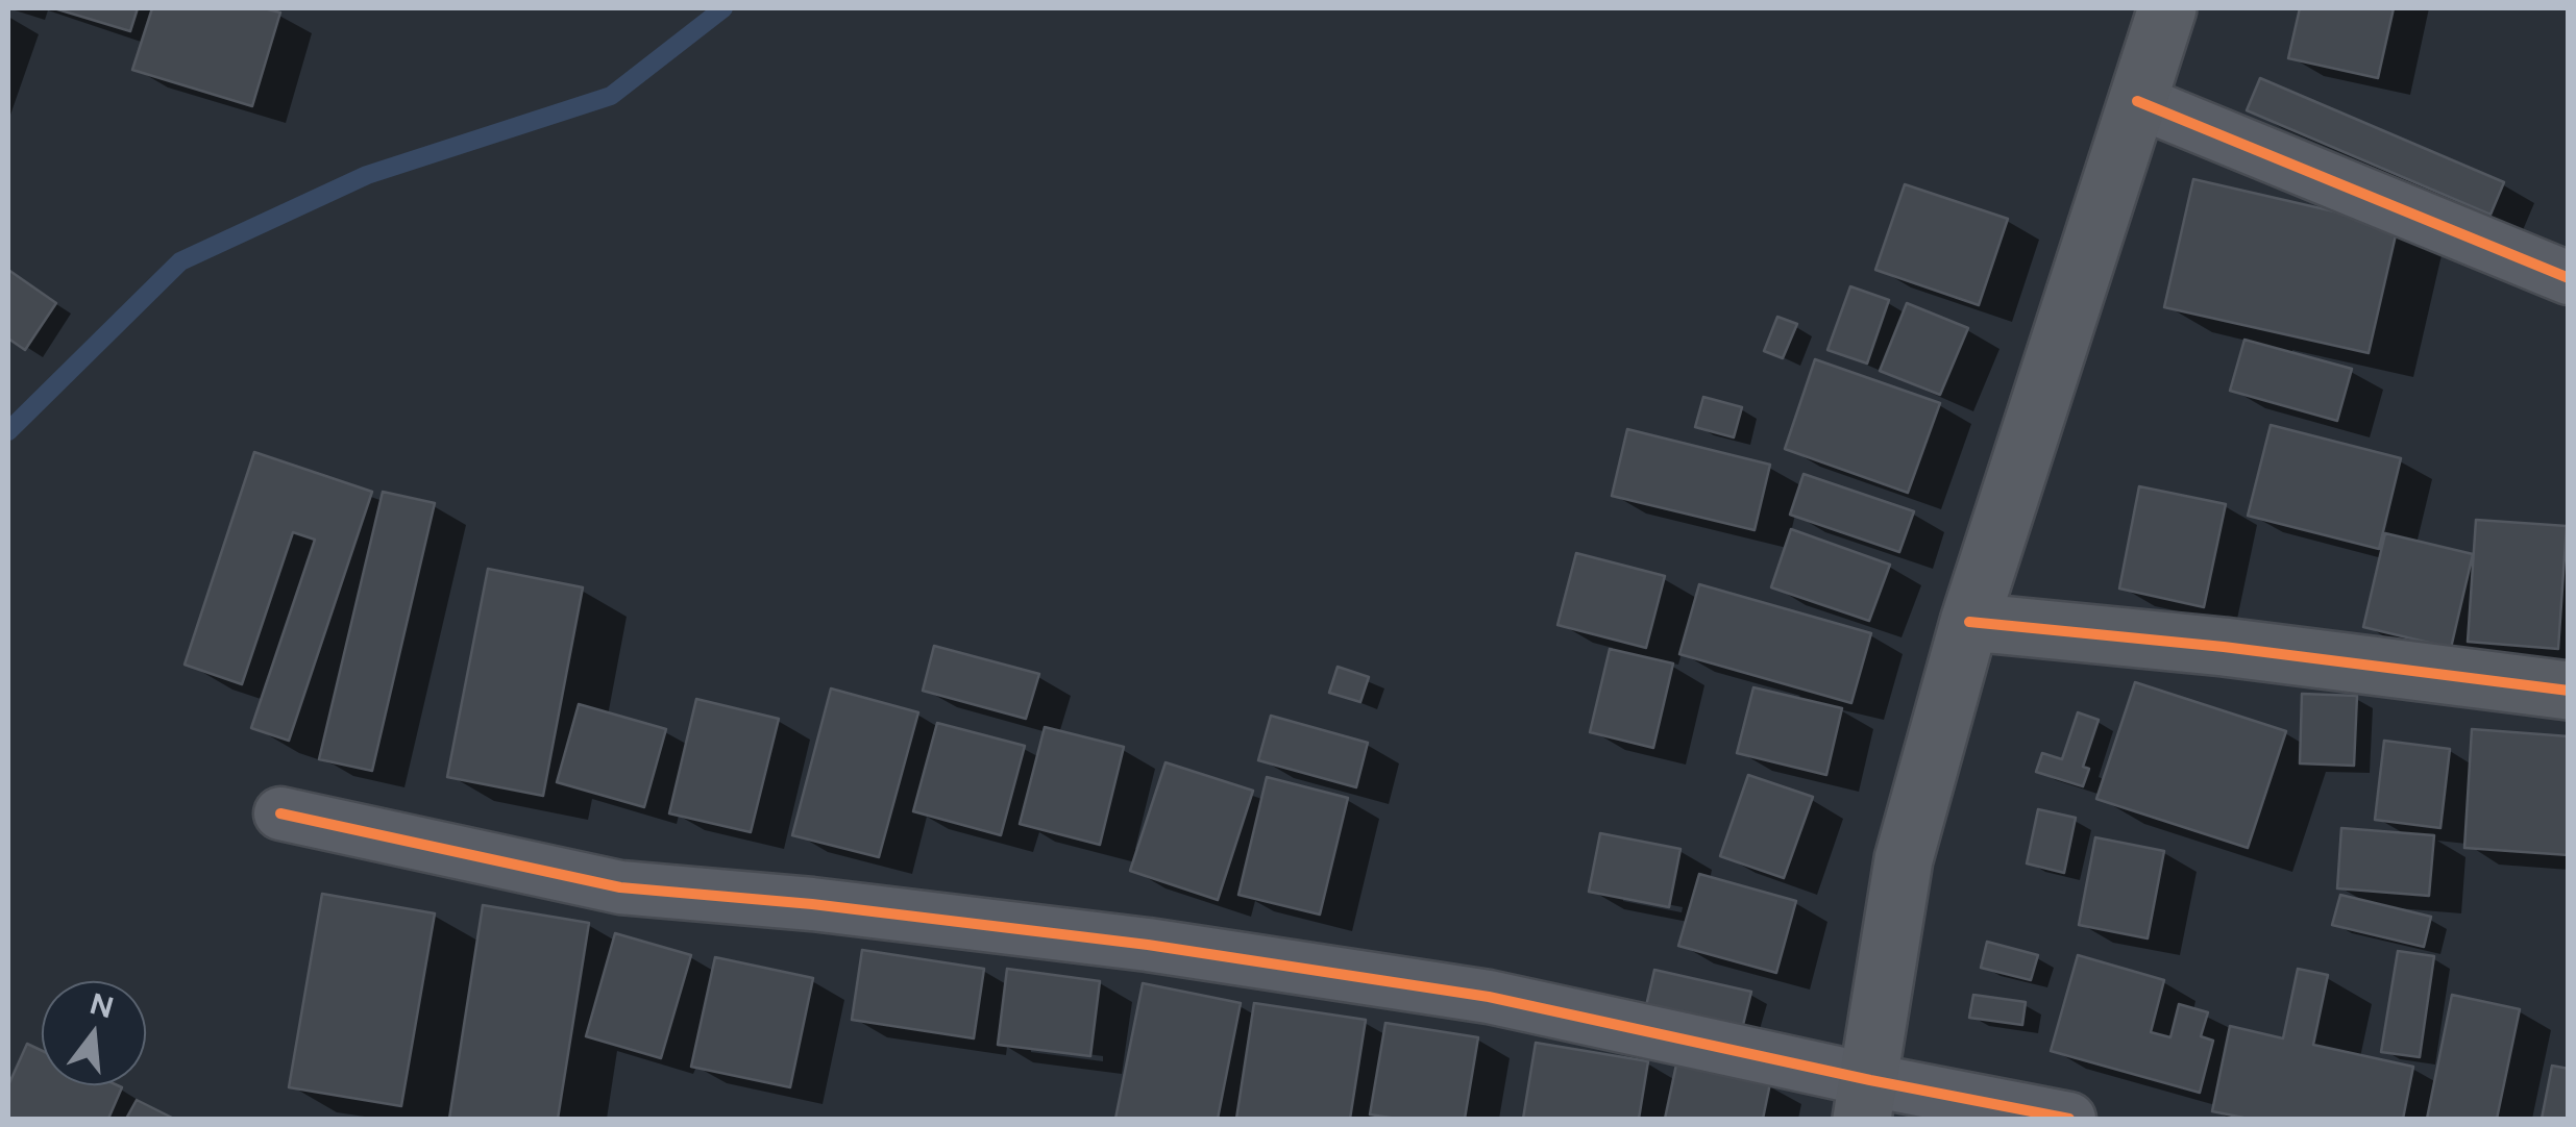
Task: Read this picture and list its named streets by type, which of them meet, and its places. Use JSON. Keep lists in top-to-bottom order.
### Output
{
  "north": "top"
}
